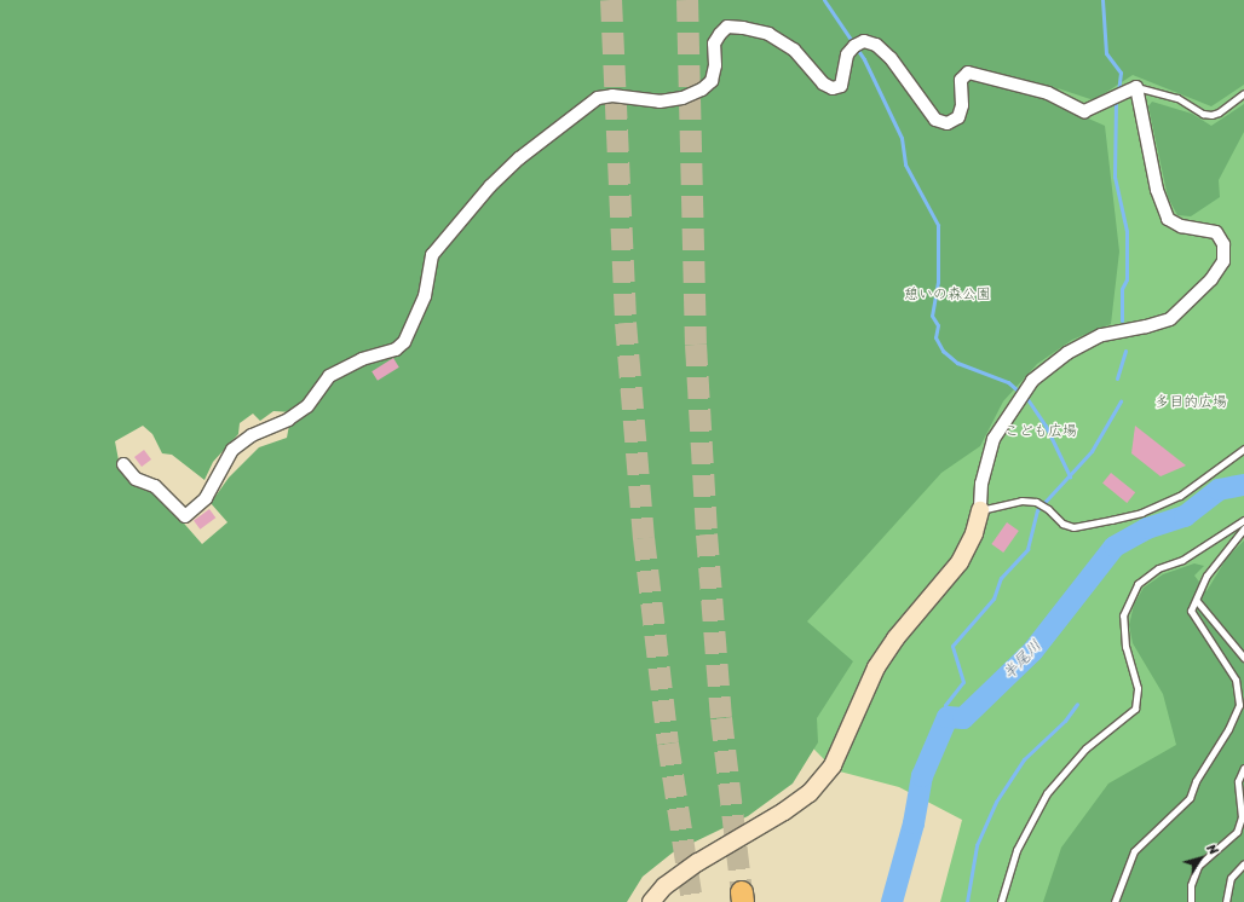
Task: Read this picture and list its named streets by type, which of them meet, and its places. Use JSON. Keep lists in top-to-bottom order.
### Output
{
  "water": ["半尾川"],
  "parks": ["憩いの森公園", "多目的広場", "こども広場"],
  "north": "top right"
}
